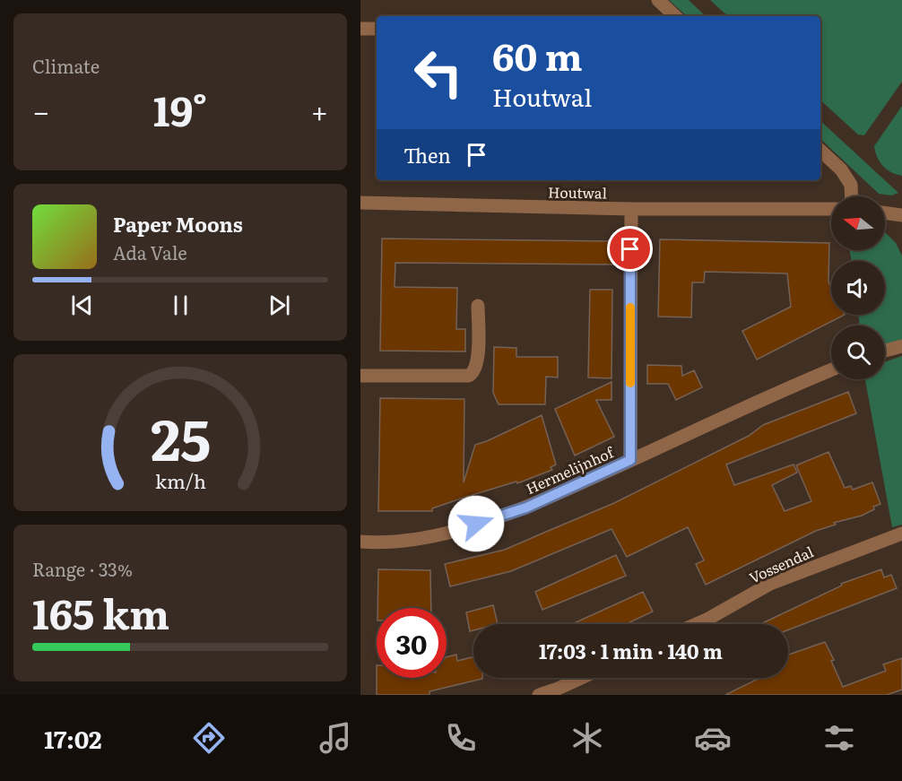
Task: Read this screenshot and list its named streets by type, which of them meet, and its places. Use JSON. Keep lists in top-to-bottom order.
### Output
{
  "streets": {
    "street": ["Houtwal", "Hermelijnhof", "Vossendal"]
  },
  "north": "left",
  "page": {
    "tile": [
      "Climate",
      ["Range · 33%", "165 km"]
    ],
    "turn": ["60 m", "Houtwal"],
    "heat": ["−", "19°", "+"],
    "then": "Then",
    "song": ["Paper Moons", "Ada Vale"],
    "limit": "30",
    "trip": "17:03 · 1 min · 140 m",
    "tabs": "17:02",
    "gauge": ["25", "km/h"]
  }
}
